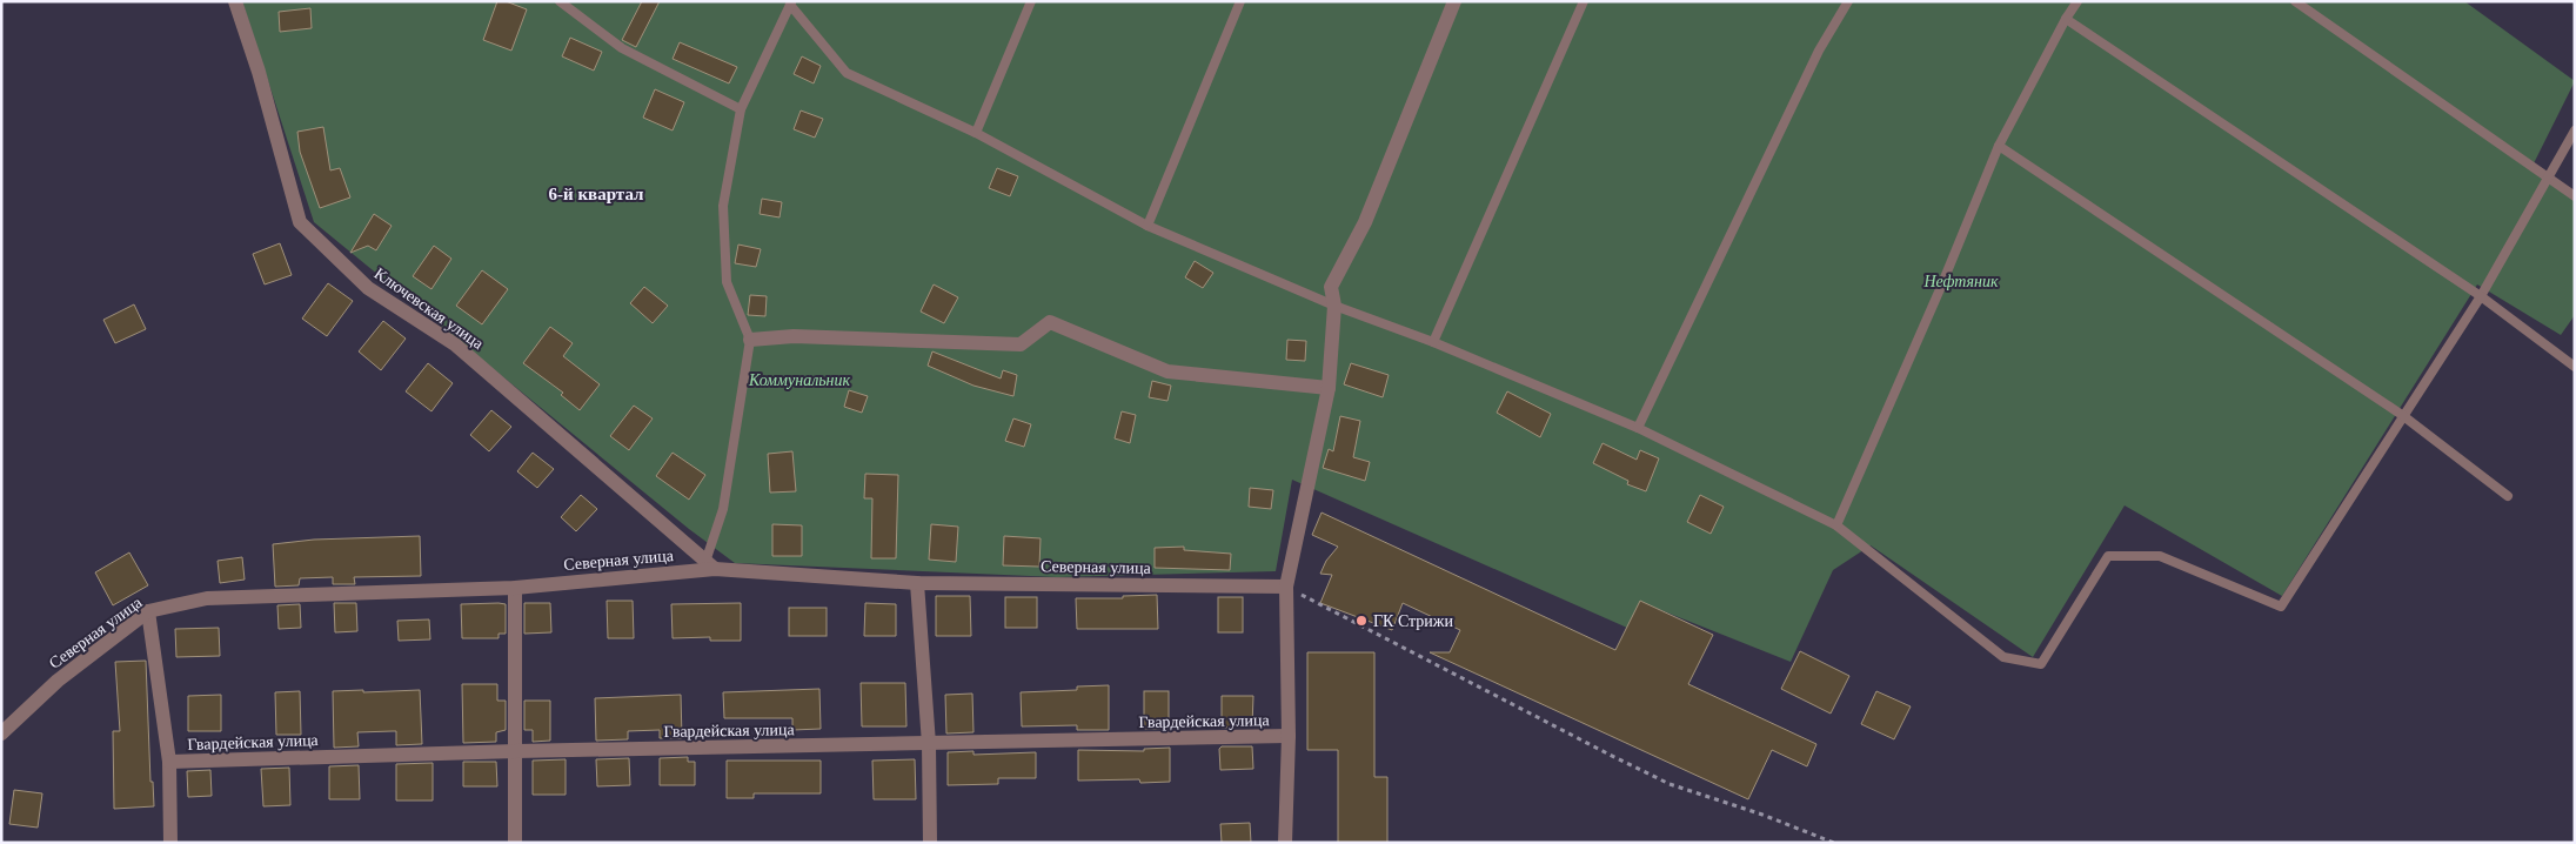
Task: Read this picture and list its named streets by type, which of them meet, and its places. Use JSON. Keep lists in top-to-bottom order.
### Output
{
  "streets": {
    "street": ["Ключевская улица", "Северная улица", "Гвардейская улица"]
  },
  "crossings": [
    ["Ключевская улица", "Северная улица"]
  ],
  "districts": ["6-й квартал"],
  "parks": ["Нефтяник", "Коммунальник"],
  "places": ["ГК Стрижи"]
}
